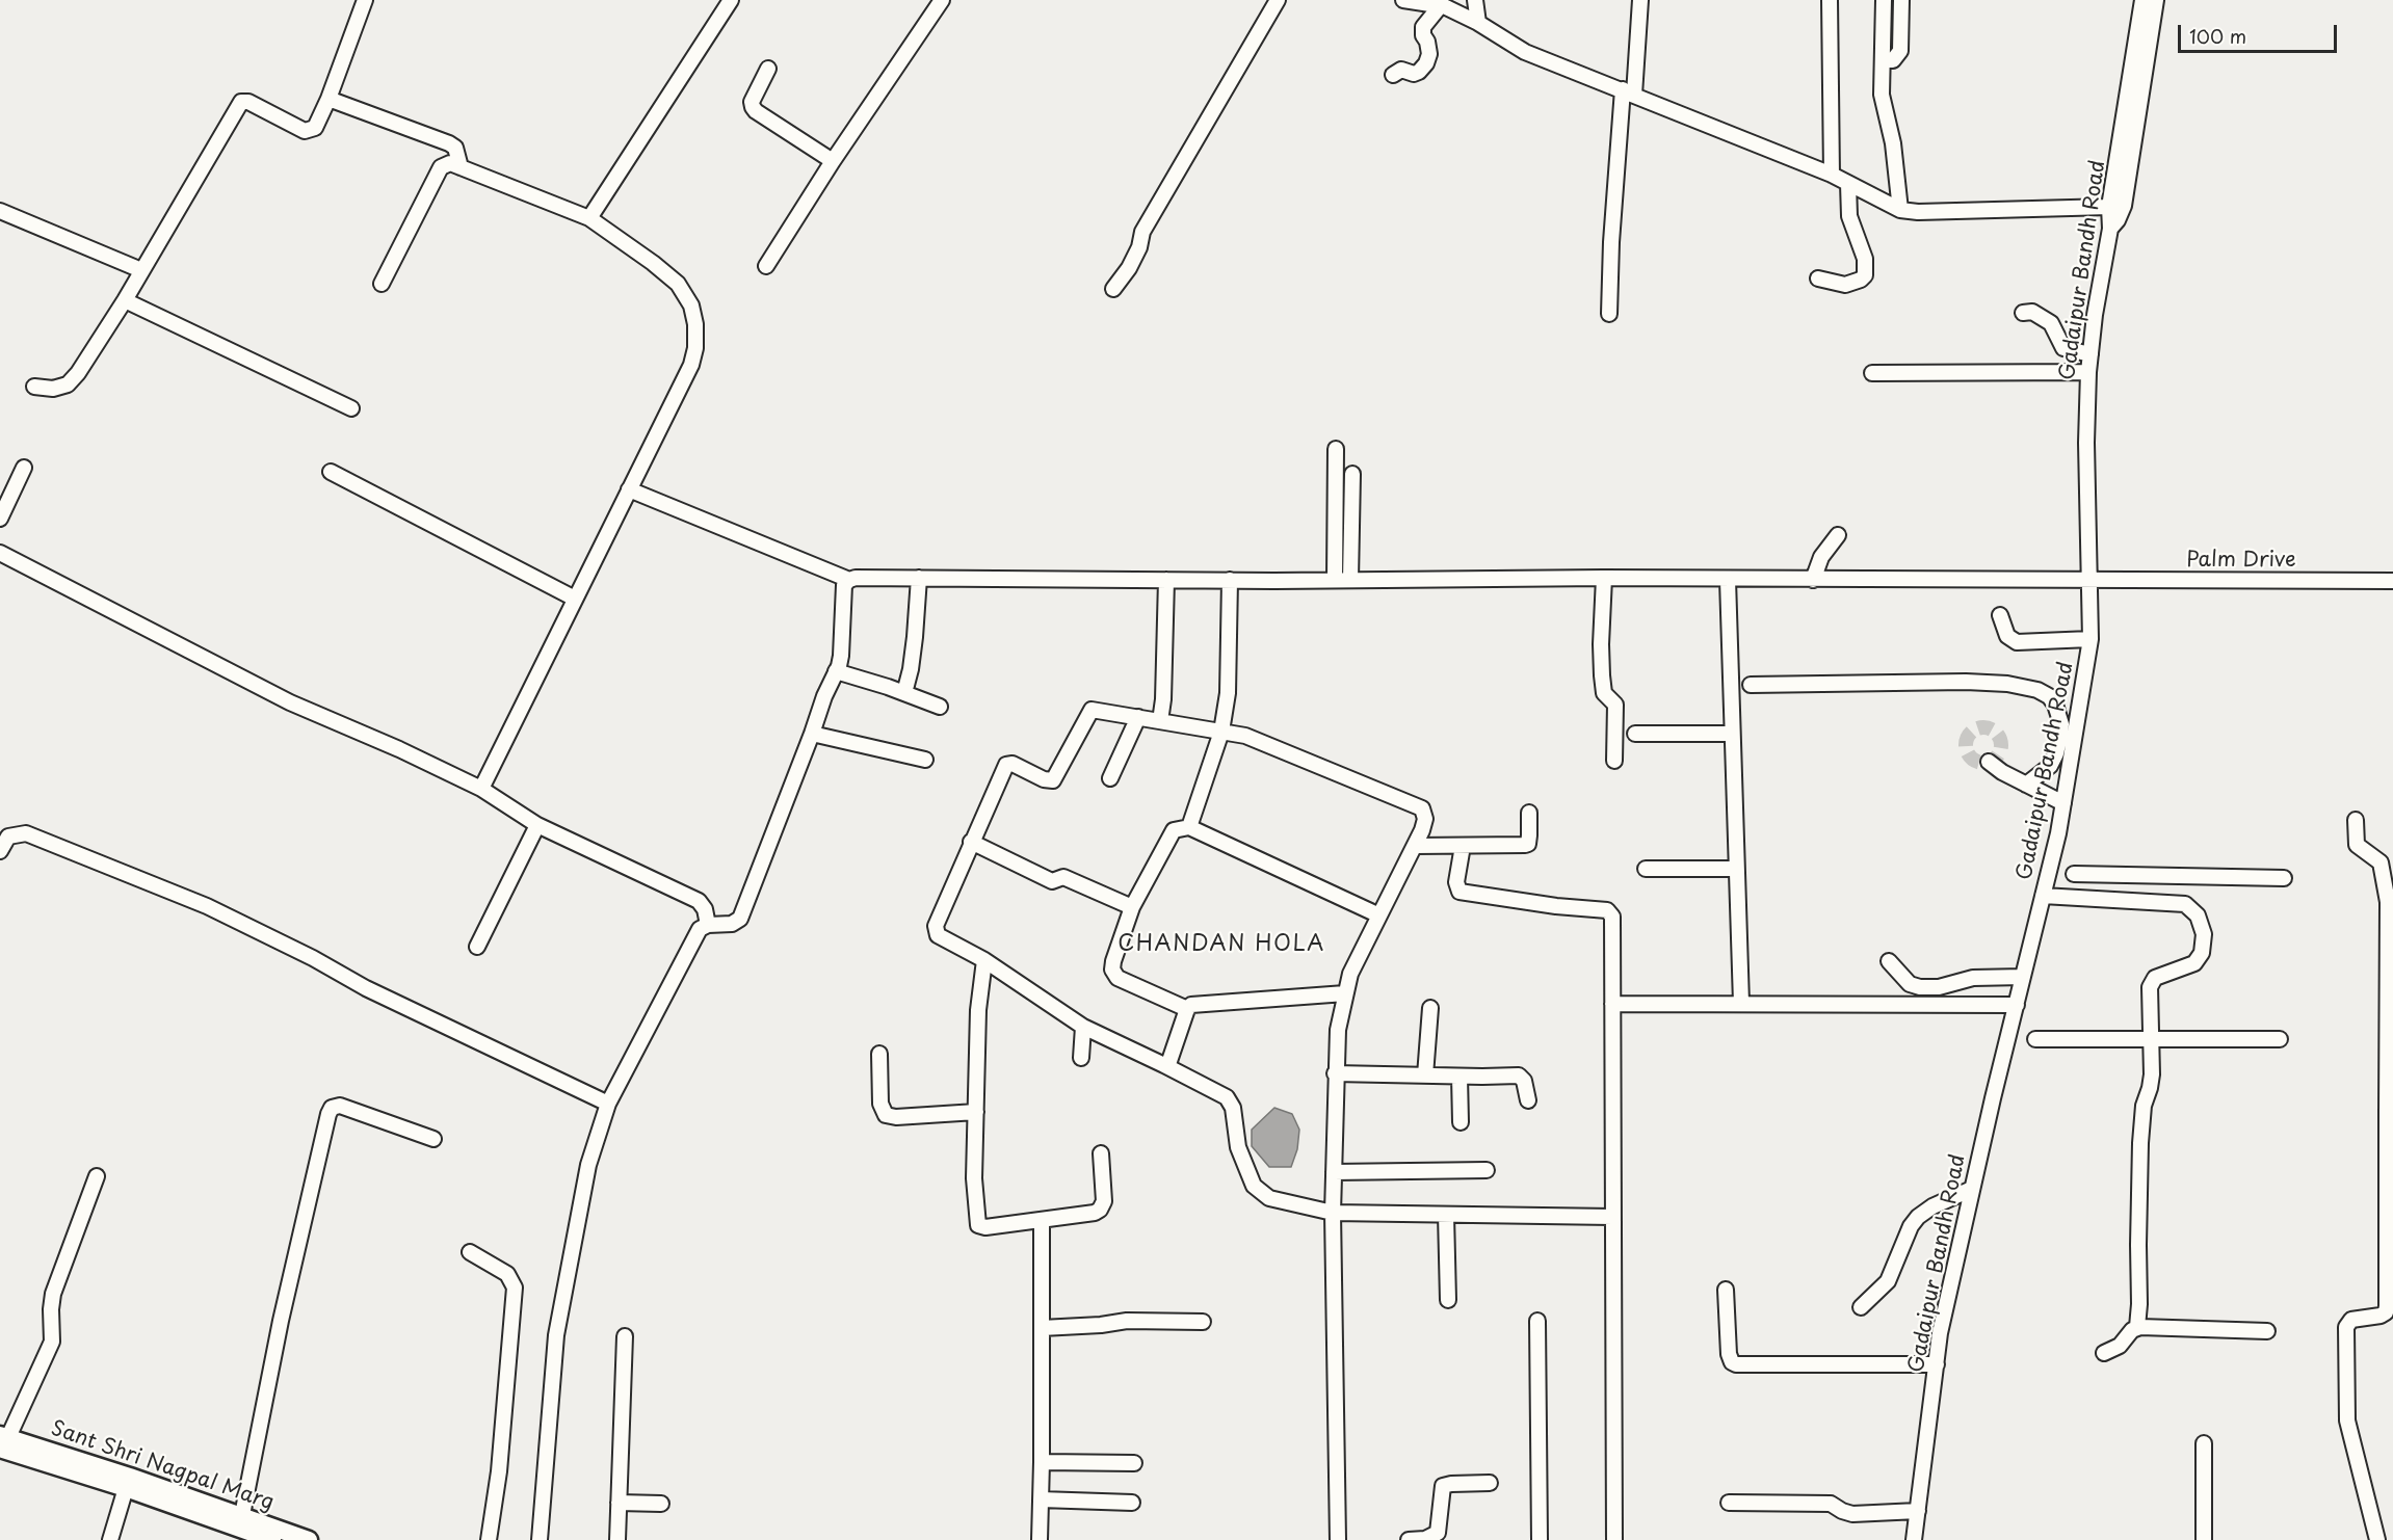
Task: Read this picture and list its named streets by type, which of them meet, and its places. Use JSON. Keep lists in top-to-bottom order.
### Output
{
  "streets": {
    "main road": ["Sant Shri Nagpal Marg"],
    "street": ["Gadaipur Bandh Road", "Palm Drive"]
  },
  "crossings": [
    ["Gadaipur Bandh Road", "Palm Drive"]
  ],
  "districts": ["CHANDAN HOLA"],
  "scale_bar": "100 m"
}
